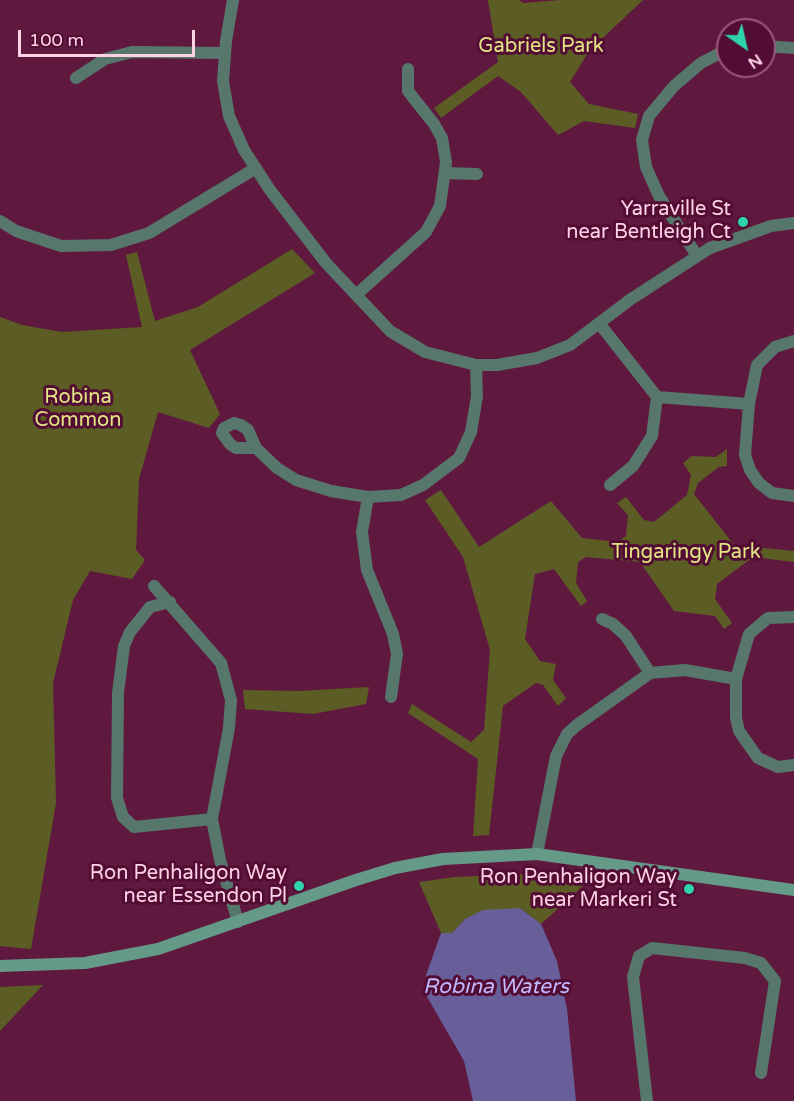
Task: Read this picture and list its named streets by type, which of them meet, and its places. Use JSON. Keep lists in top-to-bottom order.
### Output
{
  "water": ["Robina Waters"],
  "parks": ["Gabriels Park", "Robina Common", "Tingaringy Park"],
  "places": ["Yarraville St near Bentleigh Ct", "Ron Penhaligon Way near Essendon Pl", "Ron Penhaligon Way near Markeri St"],
  "scale_bar": "100 m",
  "north": "bottom right"
}
